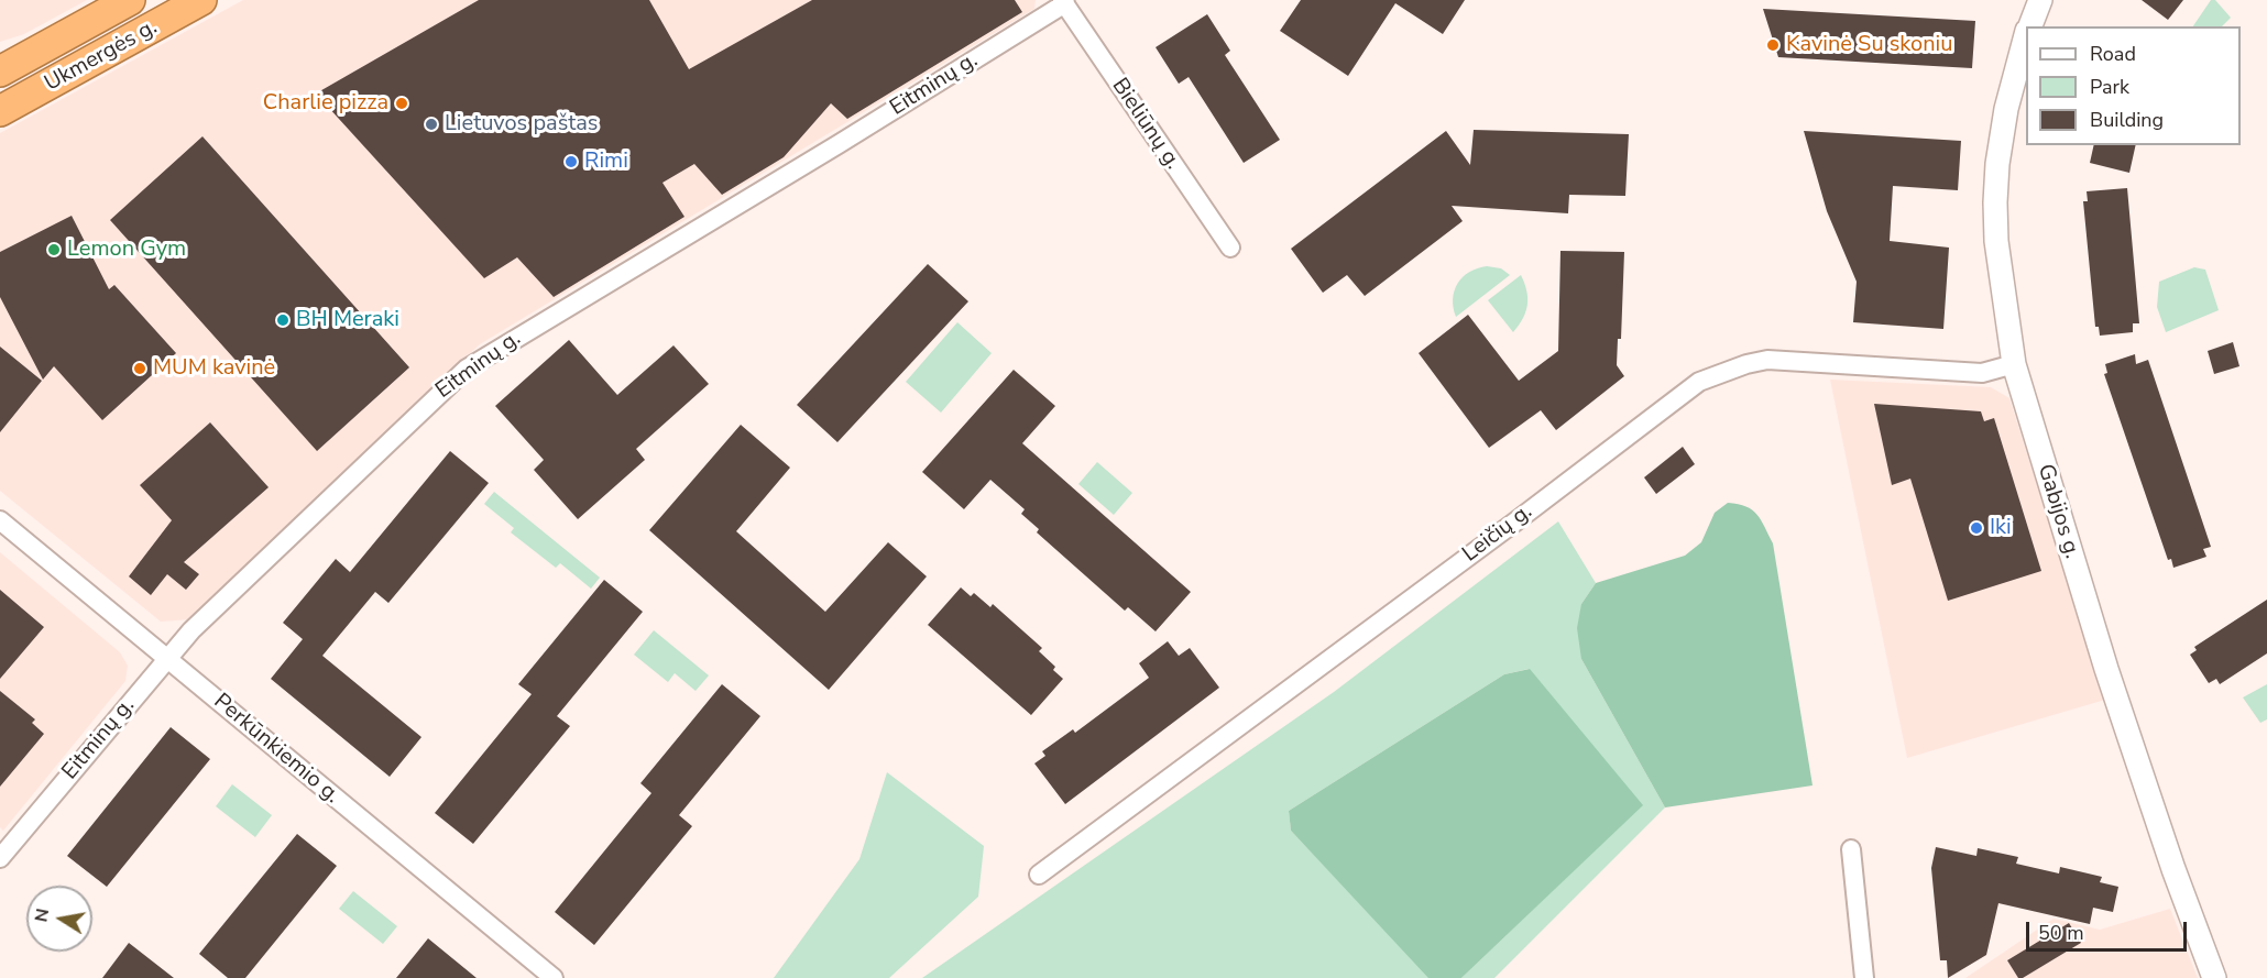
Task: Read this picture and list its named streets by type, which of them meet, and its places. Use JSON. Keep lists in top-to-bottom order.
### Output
{
  "streets": {
    "highway": ["Ukmergės g."],
    "street": [
      "Eitminų g.",
      "Bieliūnų g.",
      "Gabijos g.",
      "Leičių g.",
      "Perkūnkiemio g."
    ]
  },
  "crossings": [
    ["Eitminų g.", "Bieliūnų g."],
    ["Eitminų g.", "Perkūnkiemio g."],
    ["Gabijos g.", "Leičių g."]
  ],
  "places": [
    "Kavinė Su skoniu",
    "Charlie pizza",
    "Lietuvos paštas",
    "Rimi",
    "Lemon Gym",
    "BH Meraki",
    "MUM kavinė",
    "Iki"
  ],
  "legend": ["Road", "Park", "Building"],
  "scale_bar": "50 m",
  "north": "left"
}
